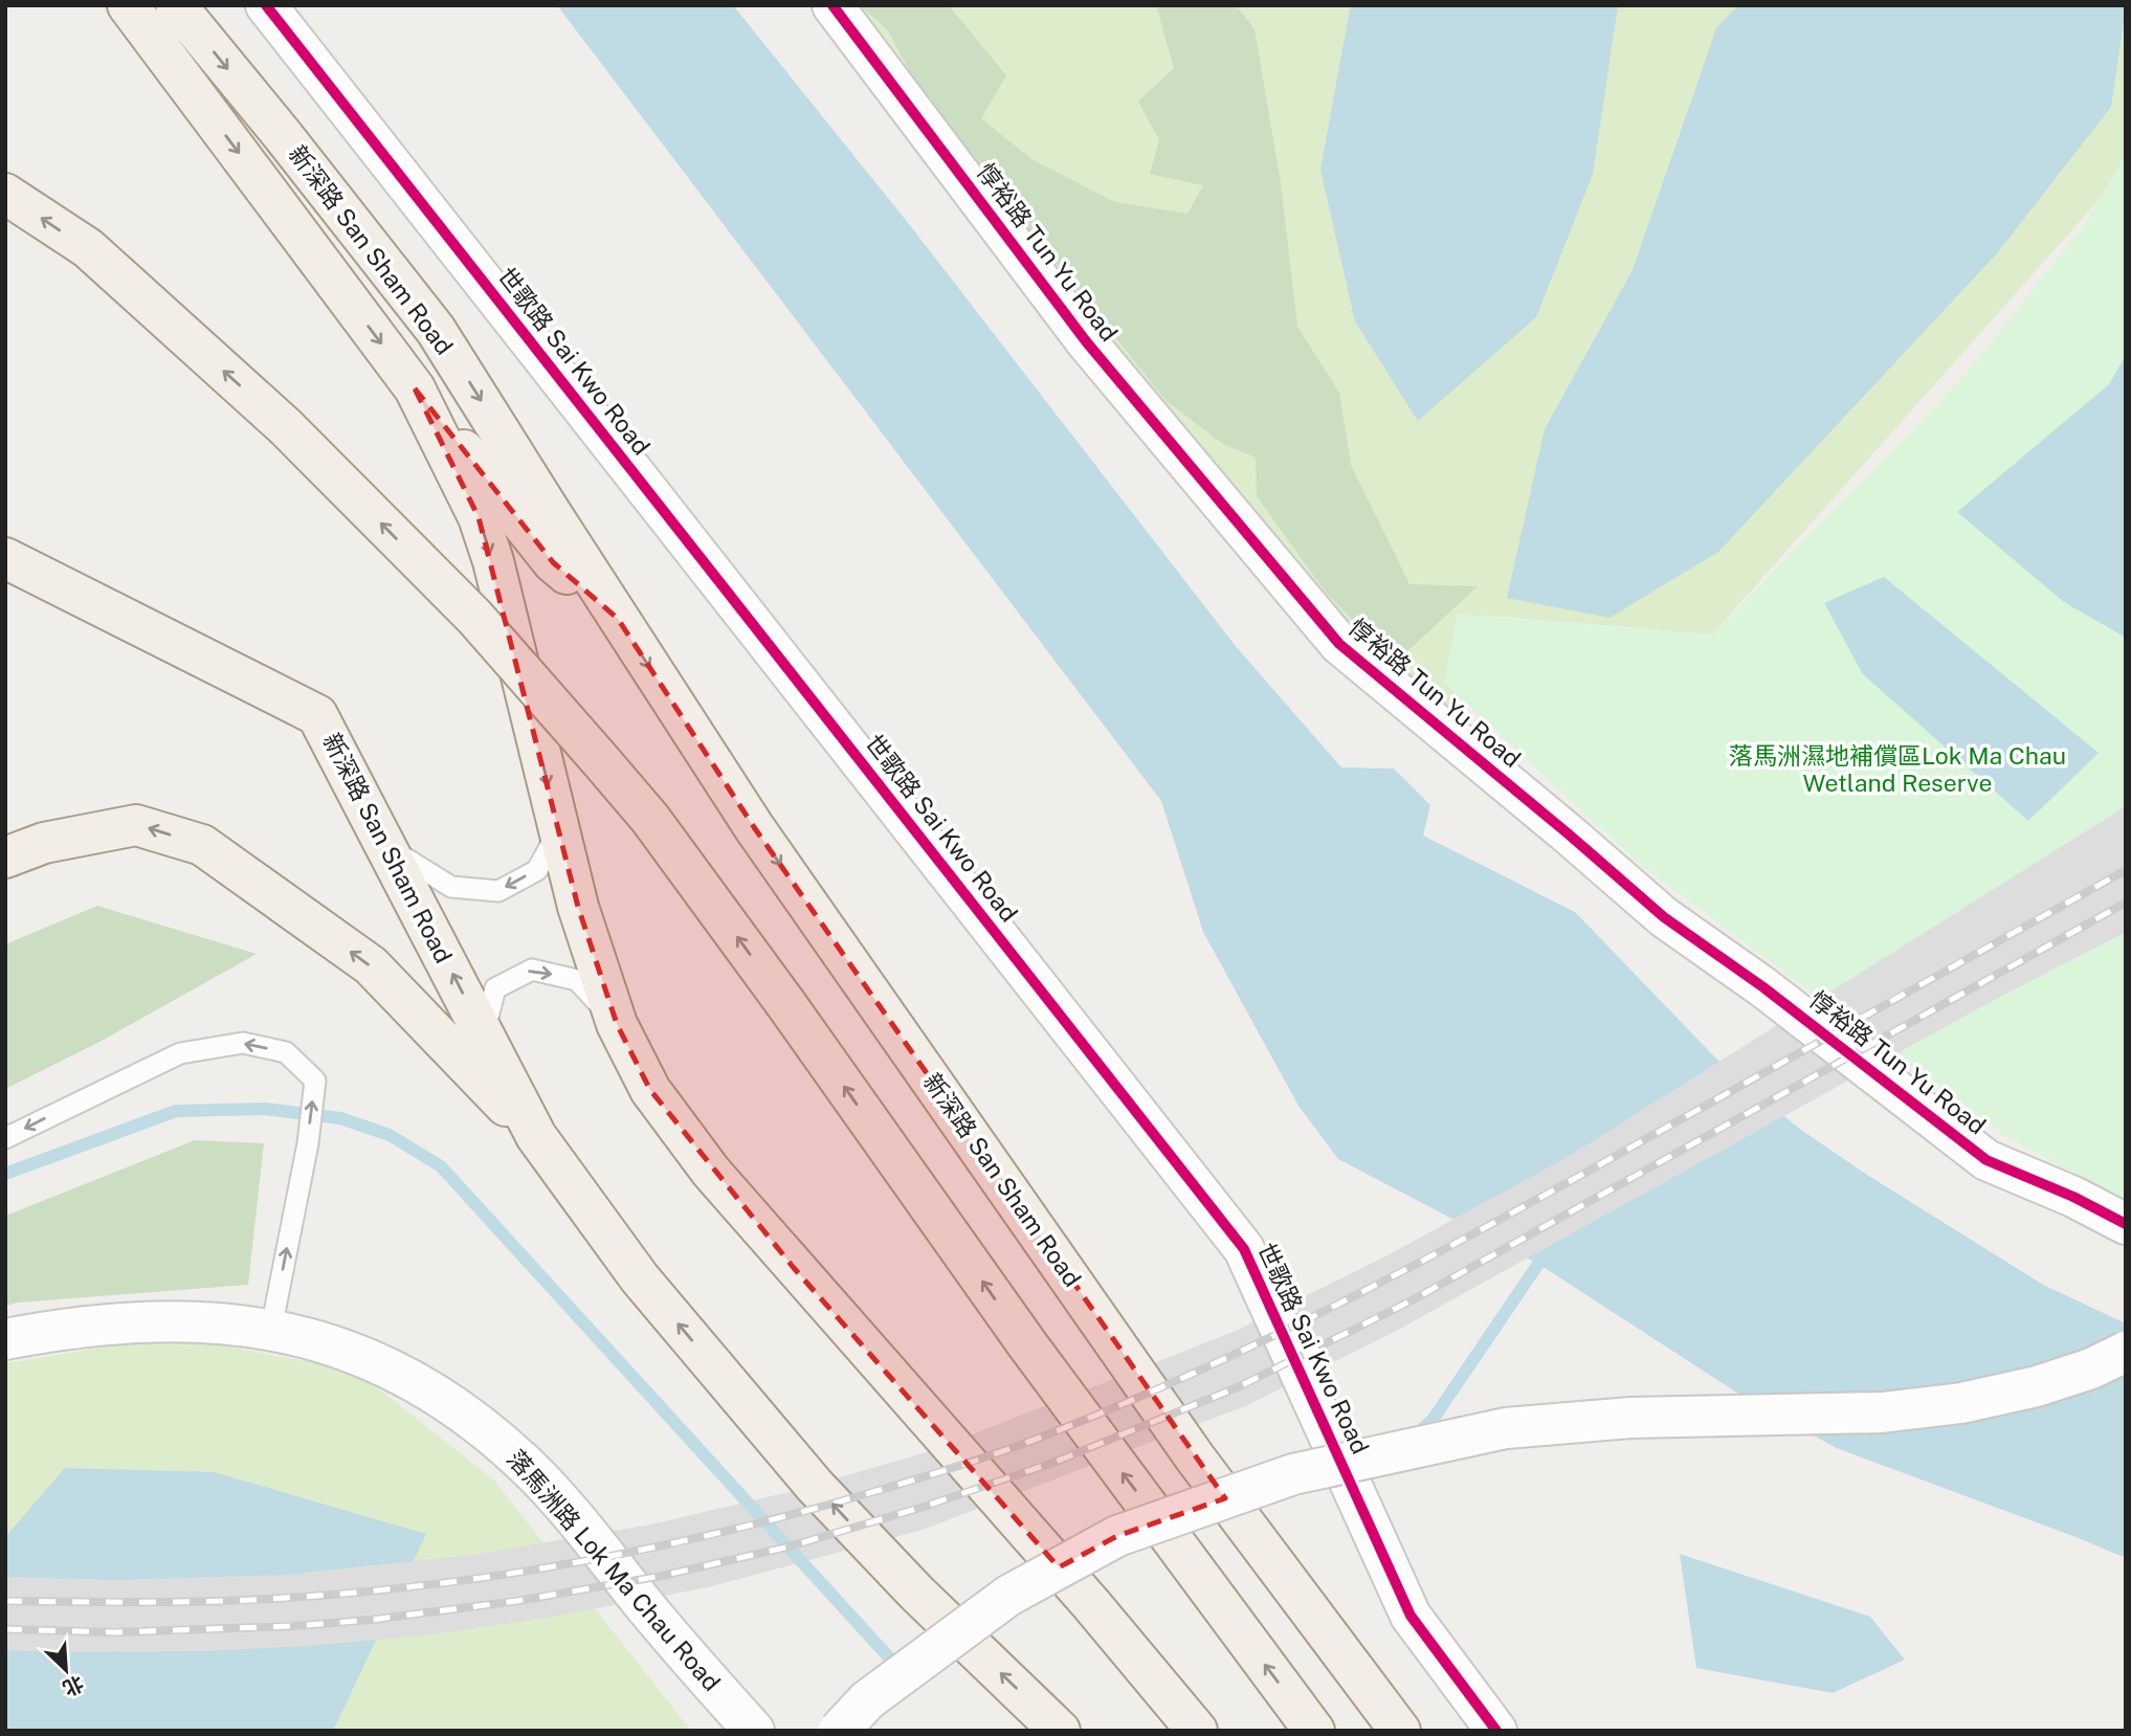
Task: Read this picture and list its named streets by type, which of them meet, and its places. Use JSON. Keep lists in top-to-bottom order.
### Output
{
  "streets": {
    "main road": ["新深路 San Sham Road"],
    "street": ["惇裕路 Tun Yu Road", "世歌路 Sai Kwo Road", "落馬洲路 Lok Ma Chau Road"]
  },
  "parks": ["落馬洲濕地補償區Lok Ma Chau Wetland Reserve"],
  "north": "bottom right"
}
